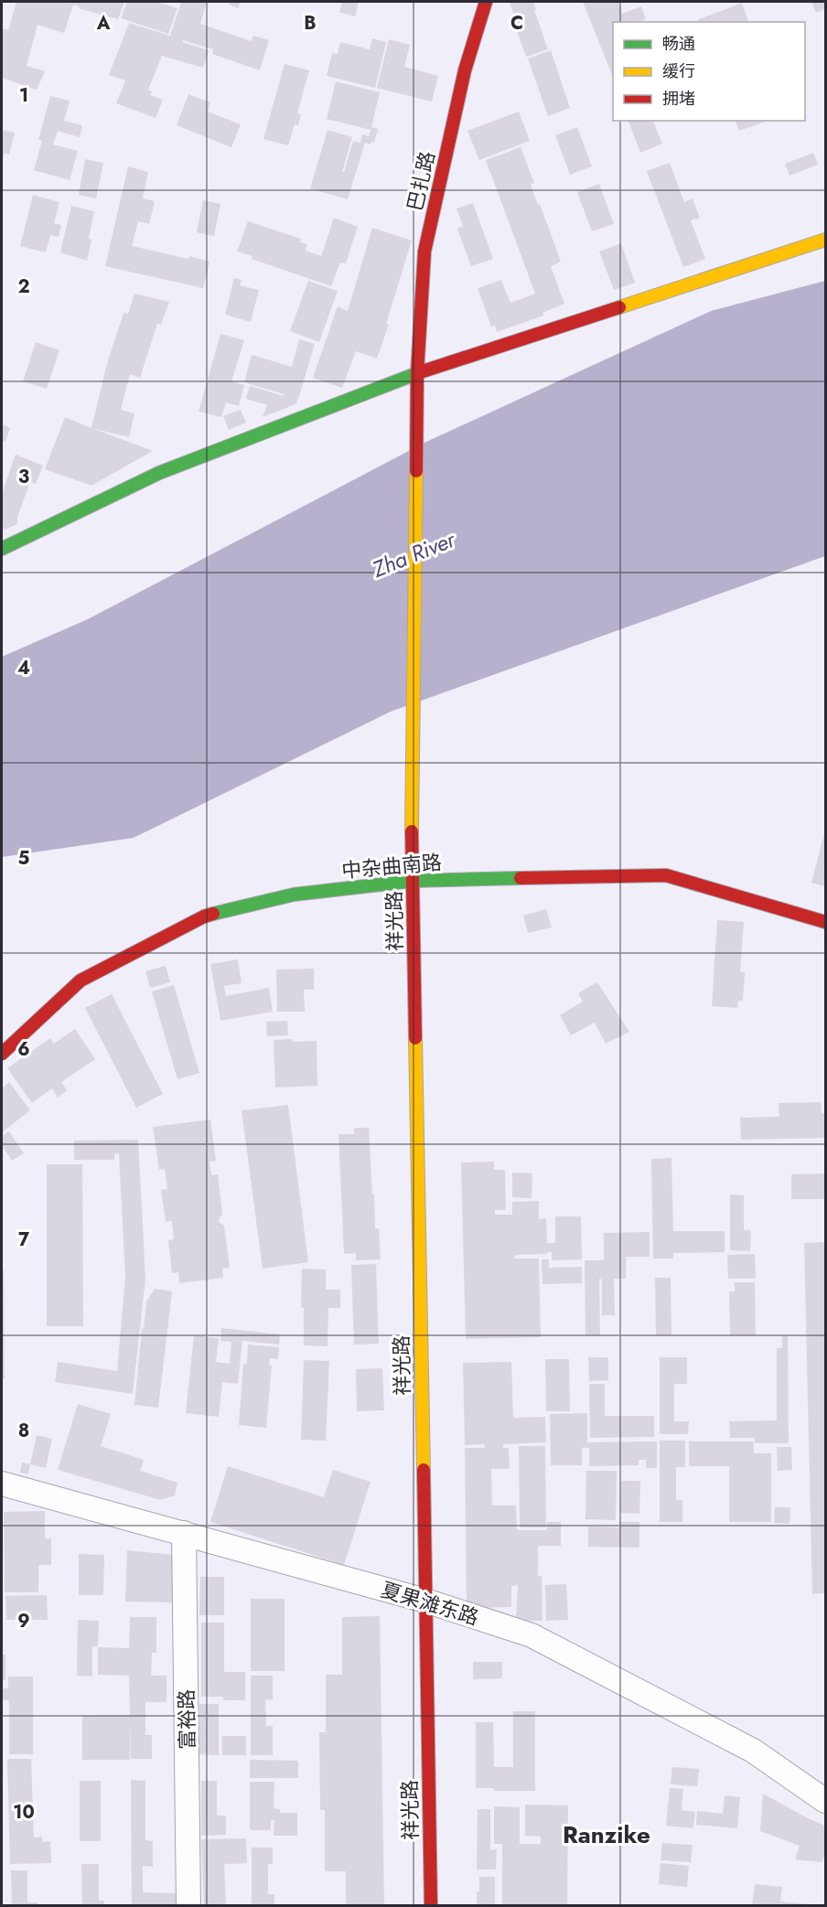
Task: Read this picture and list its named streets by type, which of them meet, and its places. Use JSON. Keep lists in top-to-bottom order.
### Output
{
  "streets": {
    "street": [
      "巴扎路",
      "中杂曲南路",
      "祥光路",
      "夏果滩东路",
      "富裕路"
    ]
  },
  "crossings": [
    ["巴扎路", "祥光路"],
    ["中杂曲南路", "祥光路"],
    ["祥光路", "夏果滩东路"],
    ["夏果滩东路", "富裕路"]
  ],
  "districts": ["Ranzike"],
  "water": ["Zha River"],
  "legend": ["畅通", "缓行", "拥堵"],
  "grid": {
    "columns": ["A", "B", "C"],
    "rows": [
      "1",
      "2",
      "3",
      "4",
      "5",
      "6",
      "7",
      "8",
      "9",
      "10"
    ]
  }
}
